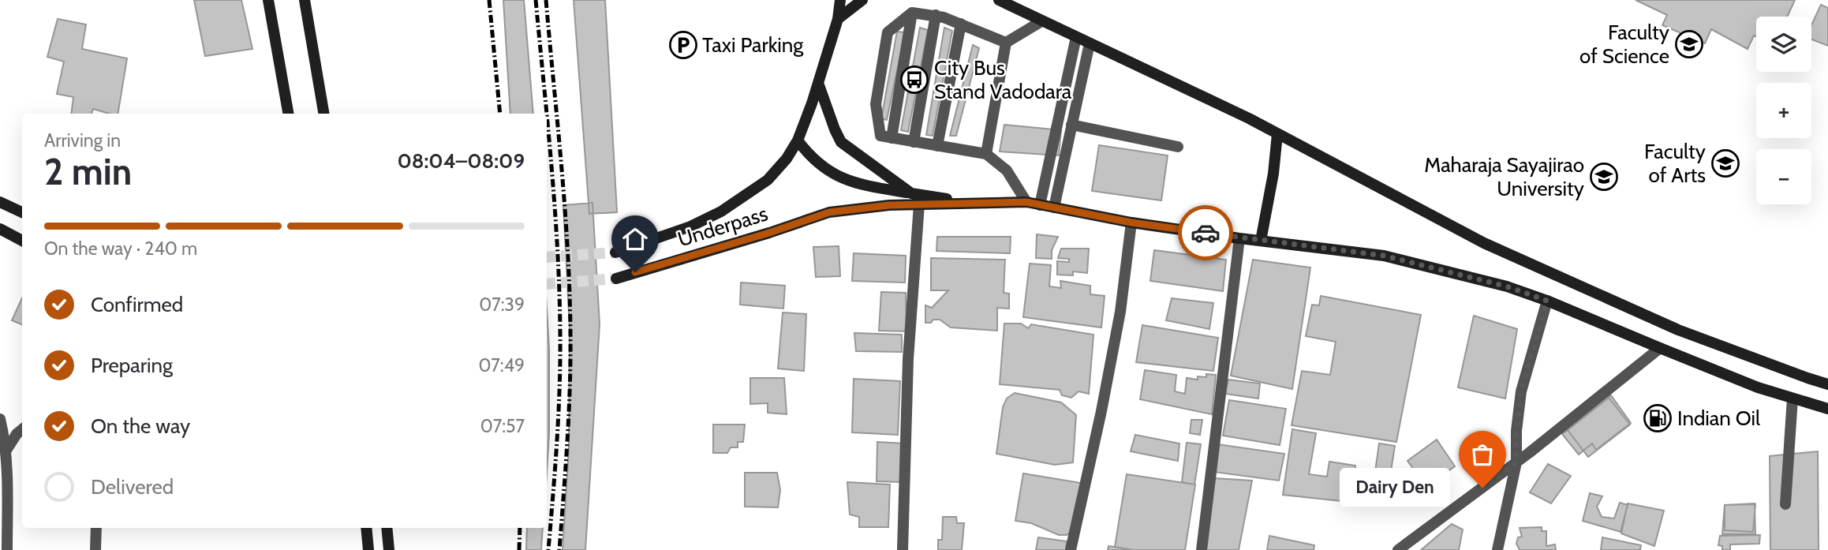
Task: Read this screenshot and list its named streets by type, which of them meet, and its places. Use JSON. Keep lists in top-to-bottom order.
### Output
{
  "streets": {
    "main road": ["Underpass"]
  },
  "places": {
    "school or university": ["Faculty of Science", "Faculty of Arts", "Maharaja Sayajirao University"],
    "parking": ["Taxi Parking"],
    "bus stop": ["City Bus Stand Vadodara"],
    "fuel station": ["Indian Oil"],
    "other": ["Dairy Den"]
  },
  "page": {
    "map_buttons": ["+", "−"],
    "heading": ["2 min", "Arriving in", "08:04–08:09"],
    "bar": "On the way · 240 m",
    "list": [
      ["Confirmed", "07:39"],
      ["Preparing", "07:49"],
      ["On the way", "07:57"],
      "Delivered"
    ],
    "bubble": "Dairy Den"
  }
}
